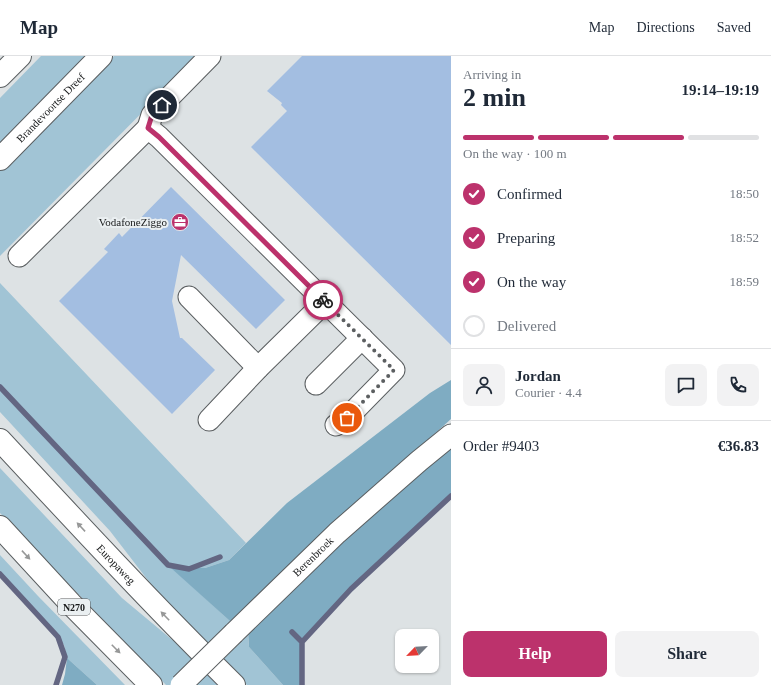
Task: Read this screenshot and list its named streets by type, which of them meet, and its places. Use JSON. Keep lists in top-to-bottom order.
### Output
{
  "streets": {
    "main road": ["Brandevoortse Dreef", "Europaweg", "N270"],
    "street": ["Berenbroek"]
  },
  "places": {
    "office": ["VodafoneZiggo"]
  },
  "north": "bottom left",
  "page": {
    "header": "Map",
    "nav": ["Map", "Directions", "Saved"],
    "heading": ["2 min", "Arriving in", "19:14–19:19"],
    "panel": [
      "Jordan",
      "Courier · 4.4",
      "Order #9403",
      "€36.83"
    ],
    "bar": "On the way · 100 m",
    "list": [
      ["Confirmed", "18:50"],
      ["Preparing", "18:52"],
      ["On the way", "18:59"],
      "Delivered"
    ],
    "buttons": ["Help", "Share"]
  }
}
